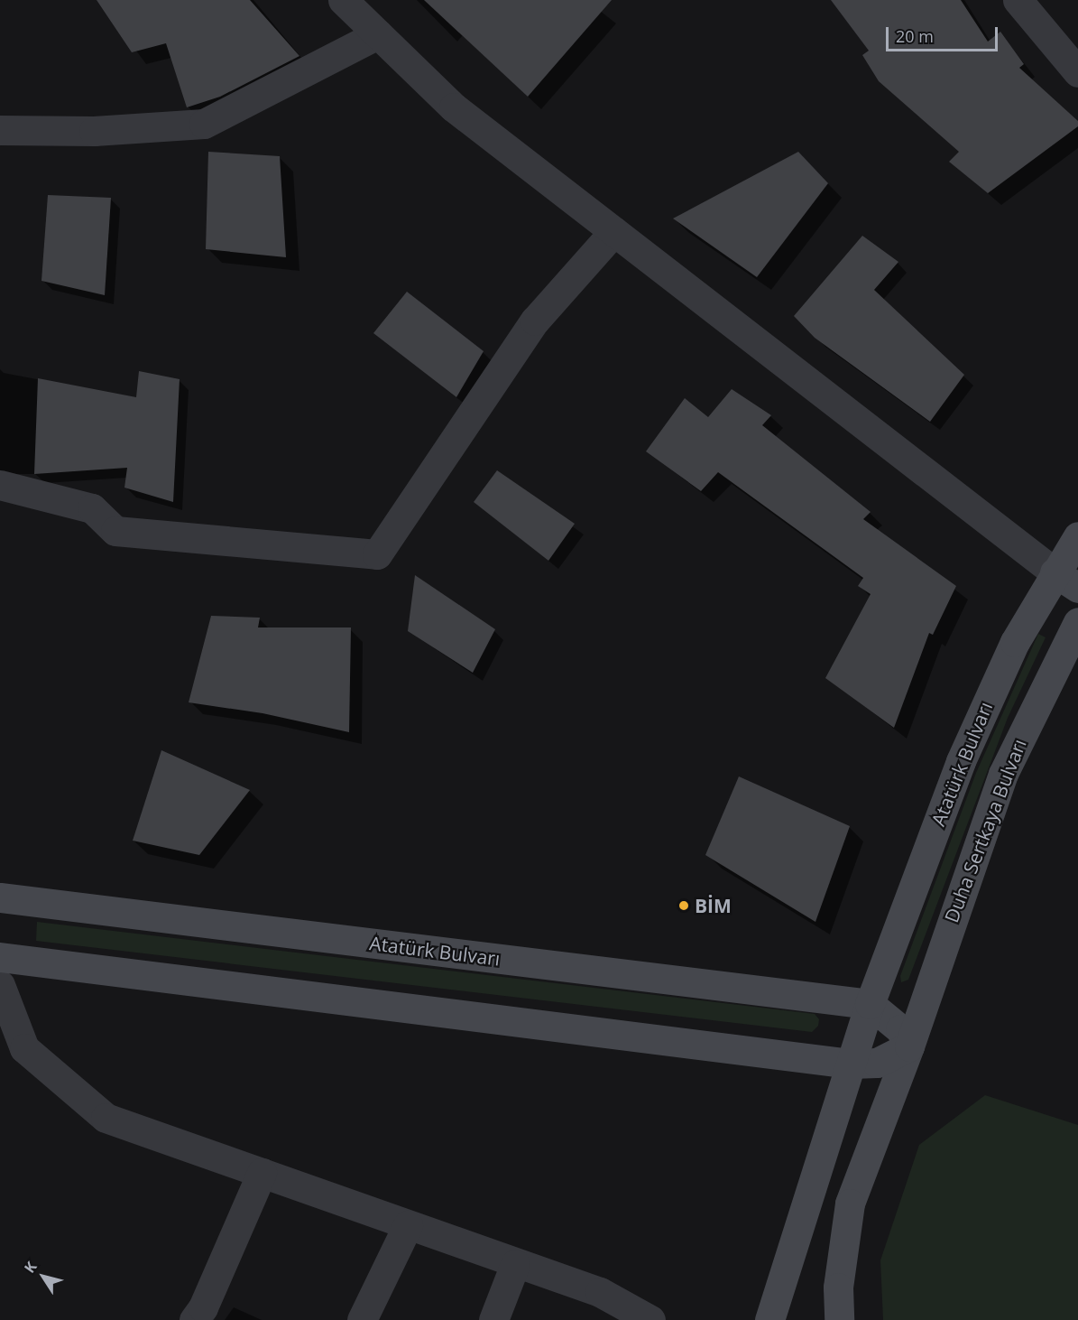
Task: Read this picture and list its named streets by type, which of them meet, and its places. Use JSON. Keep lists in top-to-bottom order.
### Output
{
  "streets": {
    "main road": ["Atatürk Bulvarı", "Duha Sertkaya Bulvarı"]
  },
  "places": ["BİM"],
  "scale_bar": "20 m",
  "north": "top left"
}
